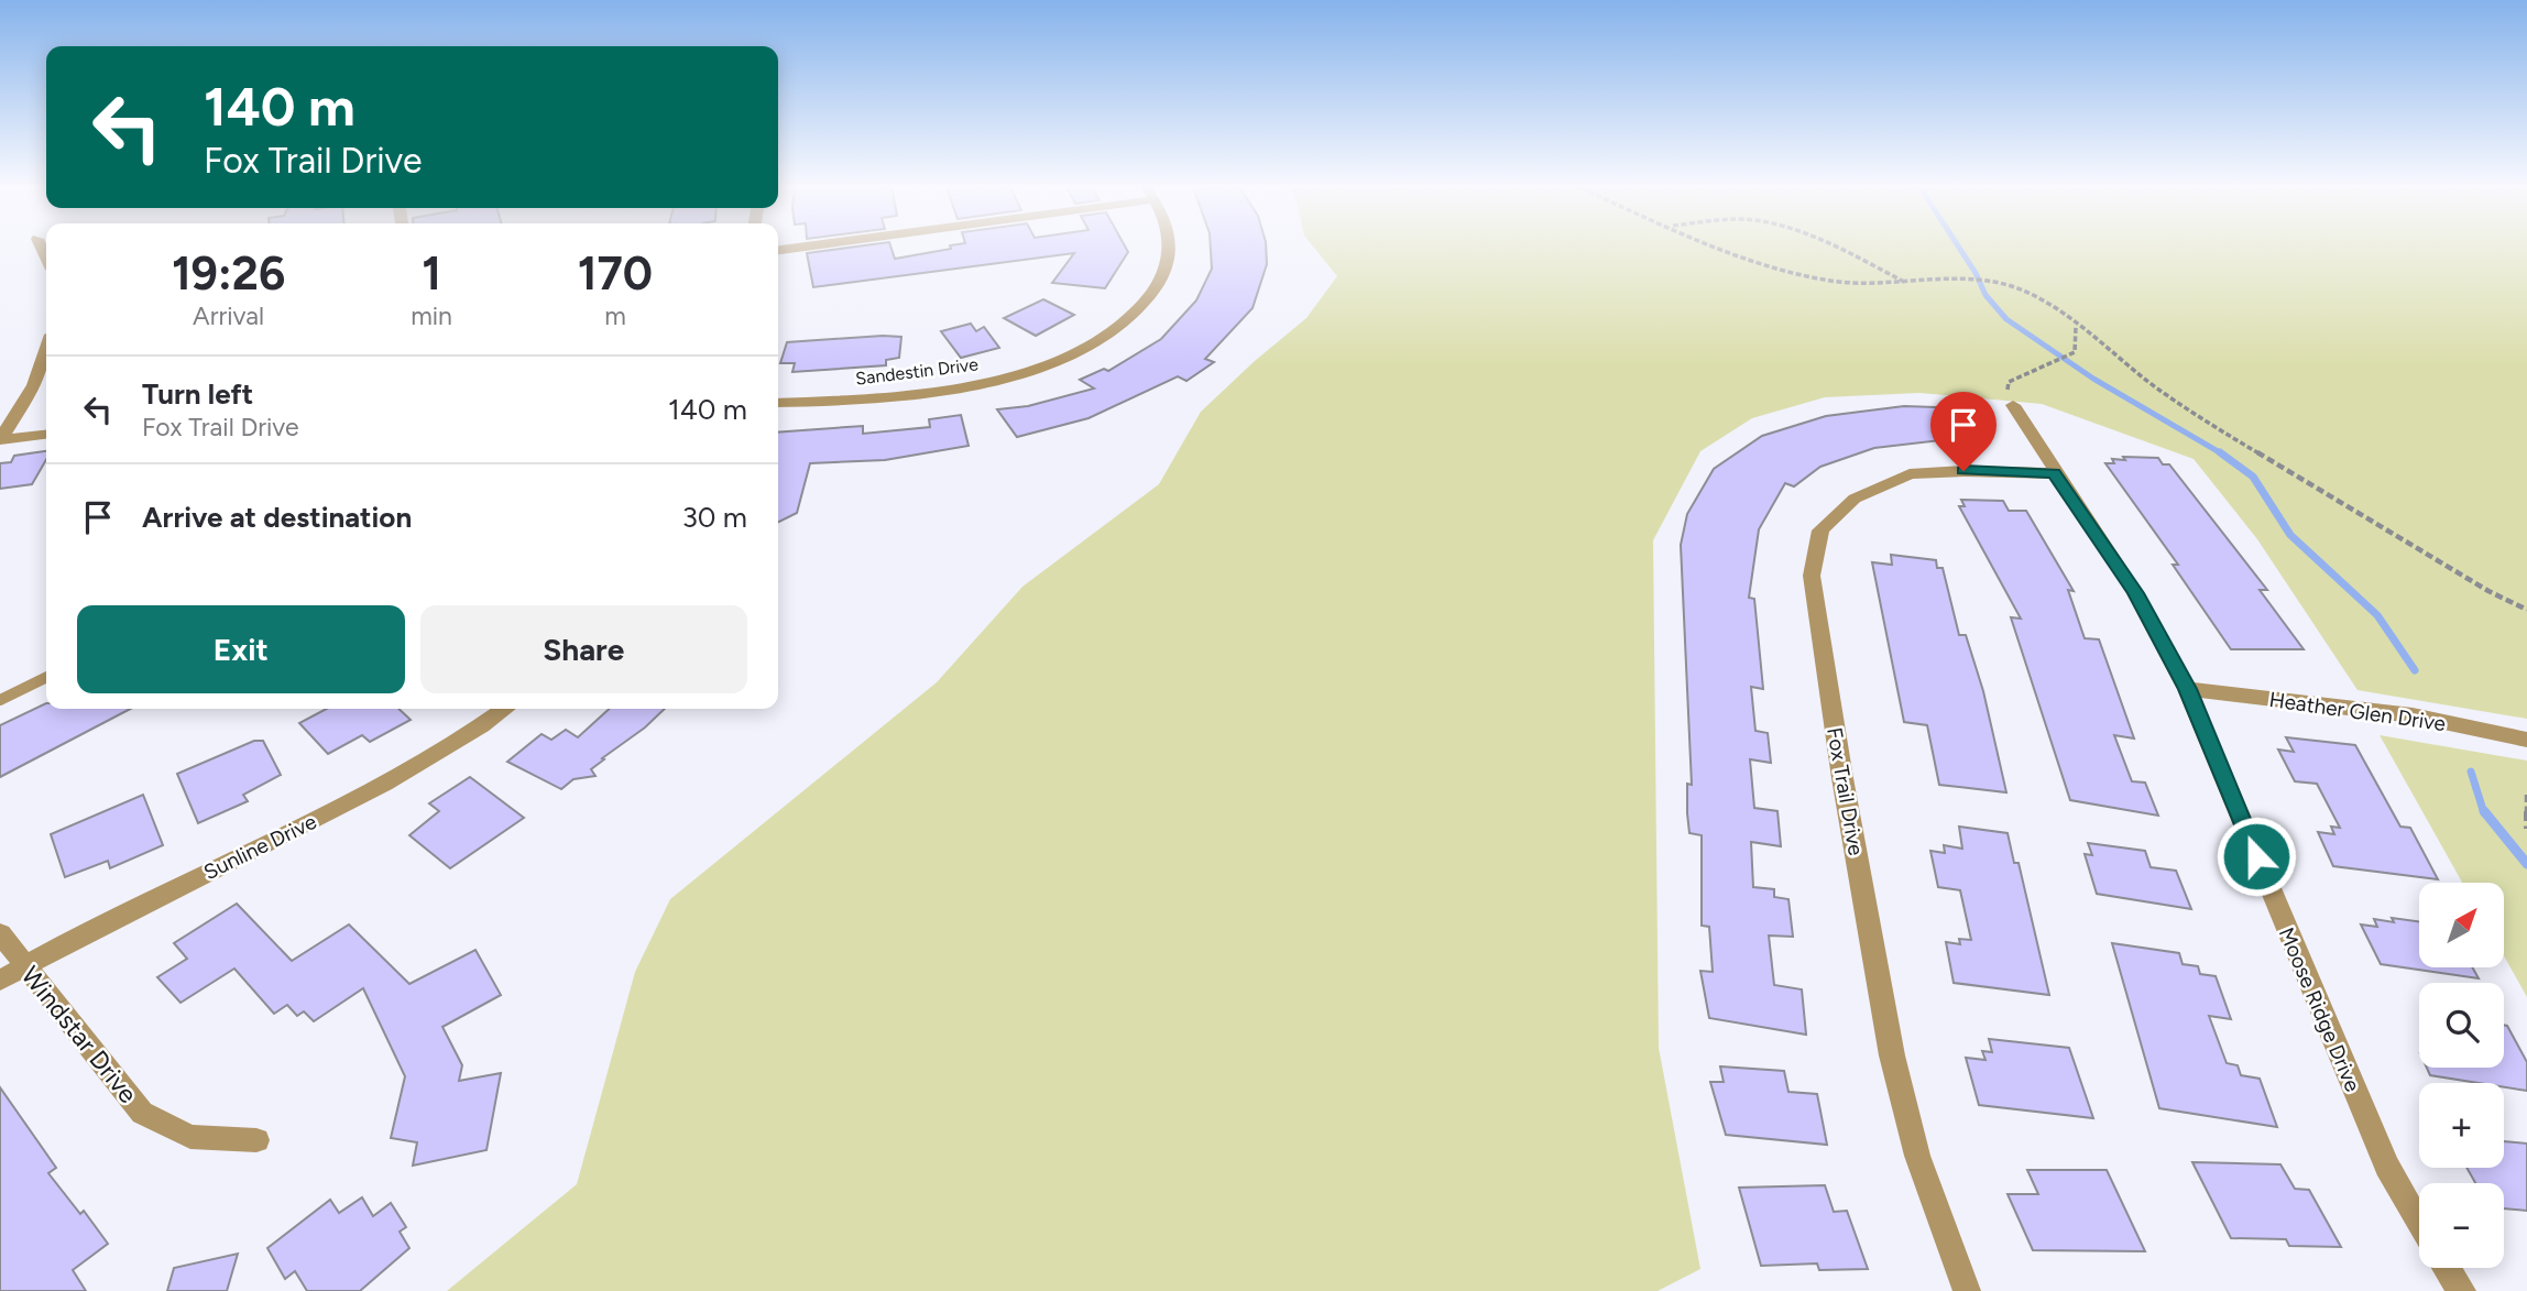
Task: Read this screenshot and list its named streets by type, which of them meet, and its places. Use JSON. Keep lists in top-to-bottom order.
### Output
{
  "streets": {
    "street": [
      "Sandestin Drive",
      "Heather Glen Drive",
      "Fox Trail Drive",
      "Sunline Drive",
      "Moose Ridge Drive",
      "Windstar Drive"
    ]
  },
  "crossings": [
    ["Heather Glen Drive", "Moose Ridge Drive"],
    ["Fox Trail Drive", "Moose Ridge Drive"],
    ["Sunline Drive", "Windstar Drive"]
  ],
  "north": "top right",
  "page": {
    "turn": ["140 m", "Fox Trail Drive"],
    "eta": [
      "19:26",
      "Arrival",
      "1",
      "min",
      "170",
      "m"
    ],
    "list": [
      {
        "name": "Turn left",
        "note": "Fox Trail Drive",
        "value": "140 m"
      },
      {
        "name": "Arrive at destination",
        "value": "30 m"
      }
    ],
    "buttons": ["Exit", "Share"],
    "map_buttons": ["+", "−"]
  }
}
